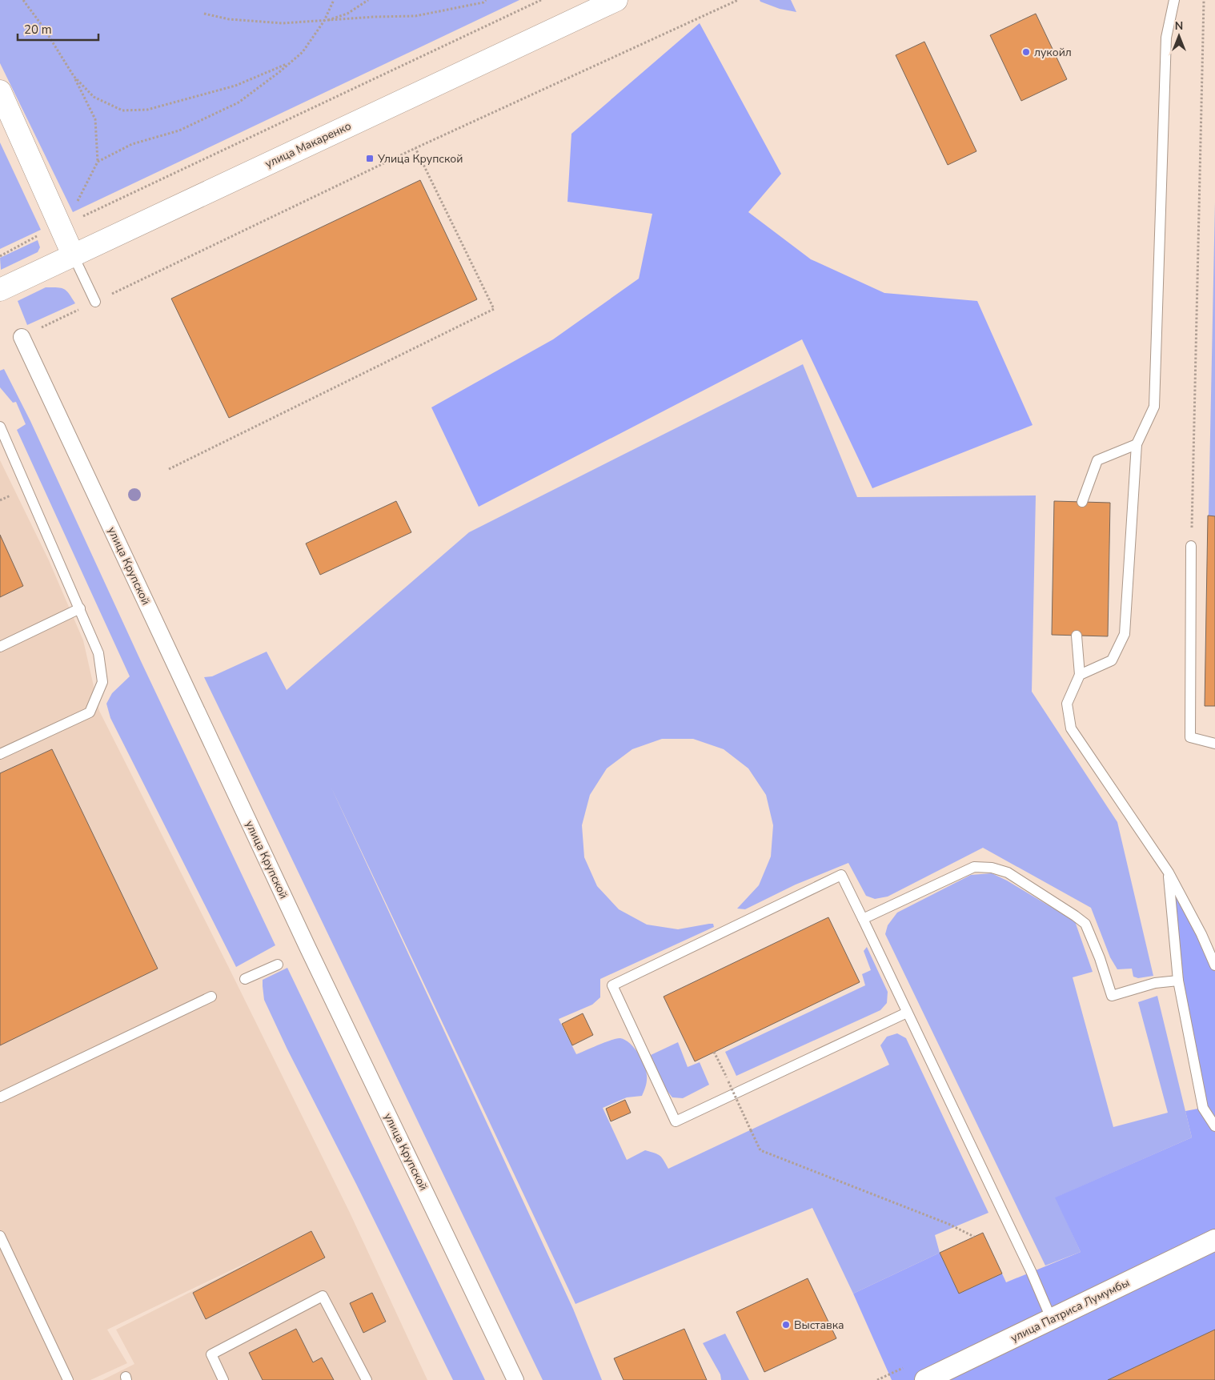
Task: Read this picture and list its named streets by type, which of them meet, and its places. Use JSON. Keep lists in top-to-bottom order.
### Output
{
  "streets": {
    "main road": ["улица Макаренко"],
    "street": ["улица Крупской", "улица Патриса Лумумбы"]
  },
  "places": {
    "other": ["лукойл", "Выставка"],
    "transit": ["Улица Крупской"]
  },
  "scale_bar": "20 m",
  "north": "top"
}
